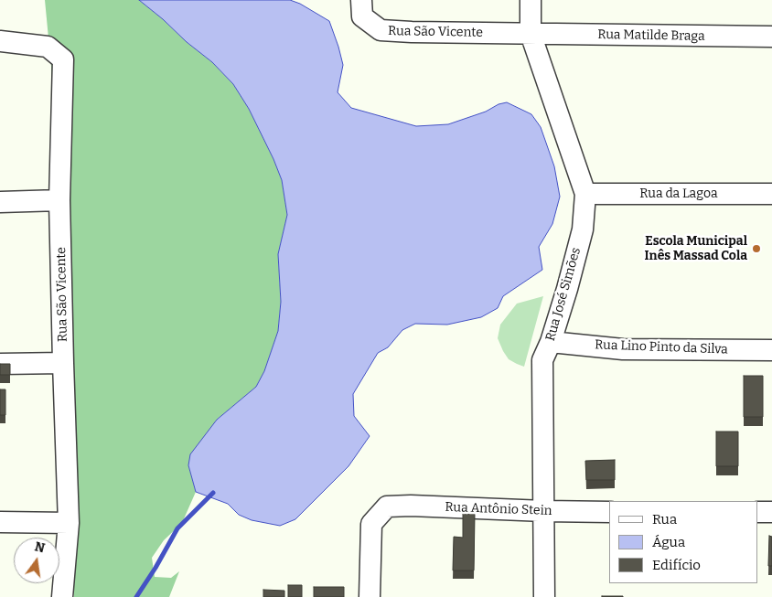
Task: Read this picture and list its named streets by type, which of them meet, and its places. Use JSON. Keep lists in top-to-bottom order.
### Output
{
  "streets": {
    "street": [
      "Rua São Vicente",
      "Rua Matilde Braga",
      "Rua da Lagoa",
      "Rua José Simões",
      "Rua Lino Pinto da Silva",
      "Rua Antônio Stein"
    ]
  },
  "crossings": [
    ["Rua São Vicente", "Rua Matilde Braga"],
    ["Rua São Vicente", "Rua José Simões"],
    ["Rua Matilde Braga", "Rua José Simões"],
    ["Rua da Lagoa", "Rua José Simões"],
    ["Rua José Simões", "Rua Lino Pinto da Silva"],
    ["Rua José Simões", "Rua Antônio Stein"]
  ],
  "places": ["Escola Municipal Inês Massad Cola"],
  "legend": ["Rua", "Água", "Edifício"],
  "north": "top"
}
